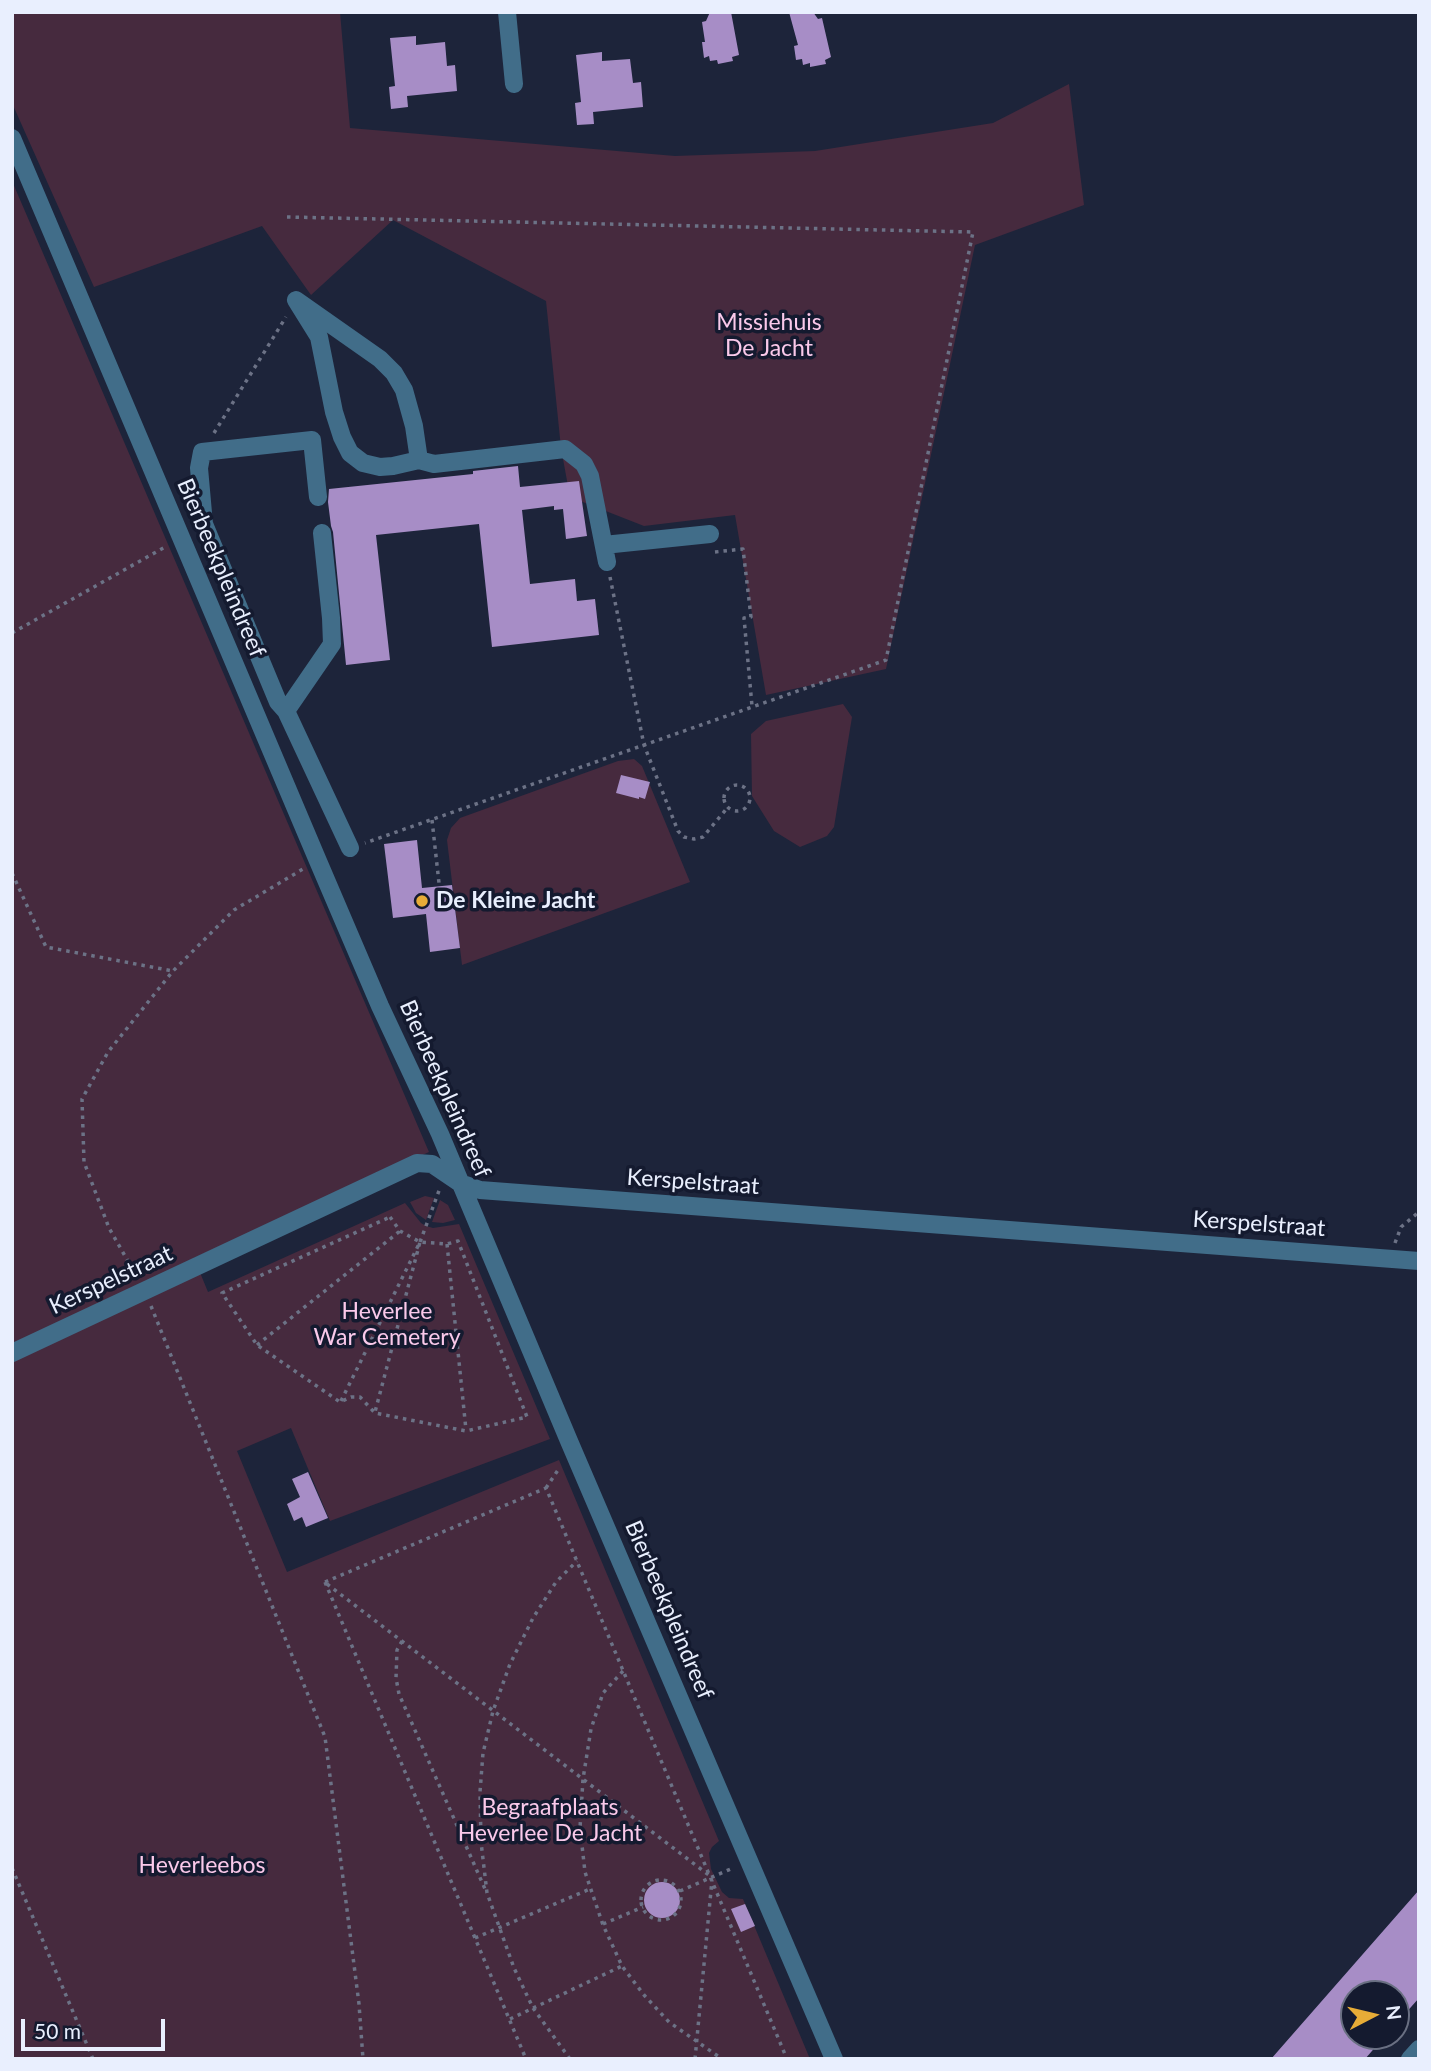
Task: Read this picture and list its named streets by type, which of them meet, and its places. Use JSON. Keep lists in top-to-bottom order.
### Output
{
  "streets": {
    "street": ["Bierbeekpleindreef", "Kerspelstraat"]
  },
  "crossings": [
    ["Bierbeekpleindreef", "Kerspelstraat"]
  ],
  "parks": [
    "Missiehuis De Jacht",
    "Heverlee War Cemetery",
    "Begraafplaats Heverlee De Jacht",
    "Heverleebos"
  ],
  "places": ["De Kleine Jacht"],
  "scale_bar": "50 m",
  "north": "right"
}
